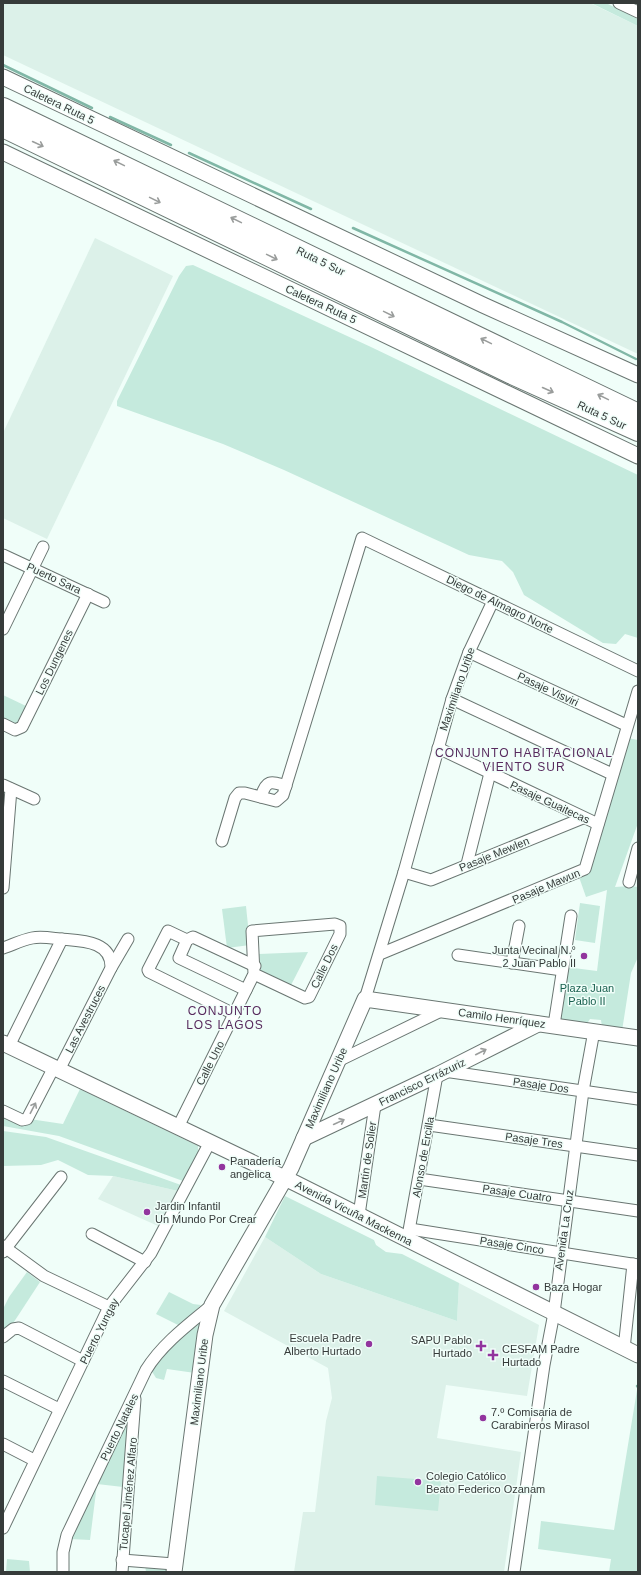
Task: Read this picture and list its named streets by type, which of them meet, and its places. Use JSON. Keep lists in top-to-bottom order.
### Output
{
  "streets": {
    "highway": ["Ruta 5 Sur"],
    "street": [
      "Caletera Ruta 5",
      "Puerto Sara",
      "Diego de Almagro Norte",
      "Los Dungenes",
      "Maximiliano Uribe",
      "Pasaje Visviri",
      "Pasaje Guaitecas",
      "Pasaje Mewlen",
      "Pasaje Mawun",
      "Calle Dos",
      "Camilo Henríquez",
      "Las Avestruces",
      "Calle Uno",
      "Francisco Errázuriz",
      "Pasaje Dos",
      "Pasaje Tres",
      "Alonso de Ercilla",
      "Martín de Solier",
      "Pasaje Cuatro",
      "Avenida Vicuña Mackenna",
      "Avenida La Cruz",
      "Pasaje Cinco",
      "Puerto Yungay",
      "Puerto Natales",
      "Tucapel Jiménez Alfaro"
    ]
  },
  "crossings": [
    ["Puerto Sara", "Los Dungenes"],
    ["Diego de Almagro Norte", "Maximiliano Uribe"],
    ["Maximiliano Uribe", "Pasaje Visviri"],
    ["Maximiliano Uribe", "Pasaje Guaitecas"],
    ["Maximiliano Uribe", "Pasaje Mewlen"],
    ["Maximiliano Uribe", "Pasaje Mawun"],
    ["Maximiliano Uribe", "Camilo Henríquez"],
    ["Maximiliano Uribe", "Francisco Errázuriz"],
    ["Maximiliano Uribe", "Avenida Vicuña Mackenna"],
    ["Maximiliano Uribe", "Puerto Natales"],
    ["Pasaje Visviri", "Pasaje Mawun"],
    ["Pasaje Guaitecas", "Pasaje Mewlen"],
    ["Pasaje Guaitecas", "Pasaje Mawun"],
    ["Calle Dos", "Calle Uno"],
    ["Camilo Henríquez", "Francisco Errázuriz"],
    ["Camilo Henríquez", "Avenida La Cruz"],
    ["Las Avestruces", "Avenida Vicuña Mackenna"],
    ["Calle Uno", "Avenida Vicuña Mackenna"],
    ["Francisco Errázuriz", "Pasaje Dos"],
    ["Francisco Errázuriz", "Alonso de Ercilla"],
    ["Francisco Errázuriz", "Martín de Solier"],
    ["Pasaje Dos", "Alonso de Ercilla"],
    ["Pasaje Dos", "Avenida La Cruz"],
    ["Pasaje Tres", "Alonso de Ercilla"],
    ["Pasaje Tres", "Avenida La Cruz"],
    ["Alonso de Ercilla", "Pasaje Cuatro"],
    ["Alonso de Ercilla", "Avenida Vicuña Mackenna"],
    ["Alonso de Ercilla", "Pasaje Cinco"],
    ["Martín de Solier", "Avenida Vicuña Mackenna"],
    ["Pasaje Cuatro", "Avenida La Cruz"],
    ["Avenida Vicuña Mackenna", "Avenida La Cruz"],
    ["Avenida Vicuña Mackenna", "Pasaje Cinco"],
    ["Avenida Vicuña Mackenna", "Puerto Yungay"],
    ["Avenida La Cruz", "Pasaje Cinco"],
    ["Puerto Natales", "Tucapel Jiménez Alfaro"]
  ],
  "one_way": ["Francisco Errázuriz"],
  "districts": ["CONJUNTO HABITACIONAL VIENTO SUR", "CONJUNTO LOS LAGOS"],
  "parks": ["Plaza Juan Pablo II"],
  "places": {
    "other": [
      "Junta Vecinal N.° 2 Juan Pablo II",
      "Panadería angelica",
      "Jardin Infantil Un Mundo Por Crear",
      "Baza Hogar",
      "Escuela Padre Alberto Hurtado",
      "7.º Comisaria de Carabineros Mirasol",
      "Colegio Católico Beato Federico Ozanam"
    ],
    "health": ["SAPU Pablo Hurtado", "CESFAM Padre Hurtado"]
  }
}
